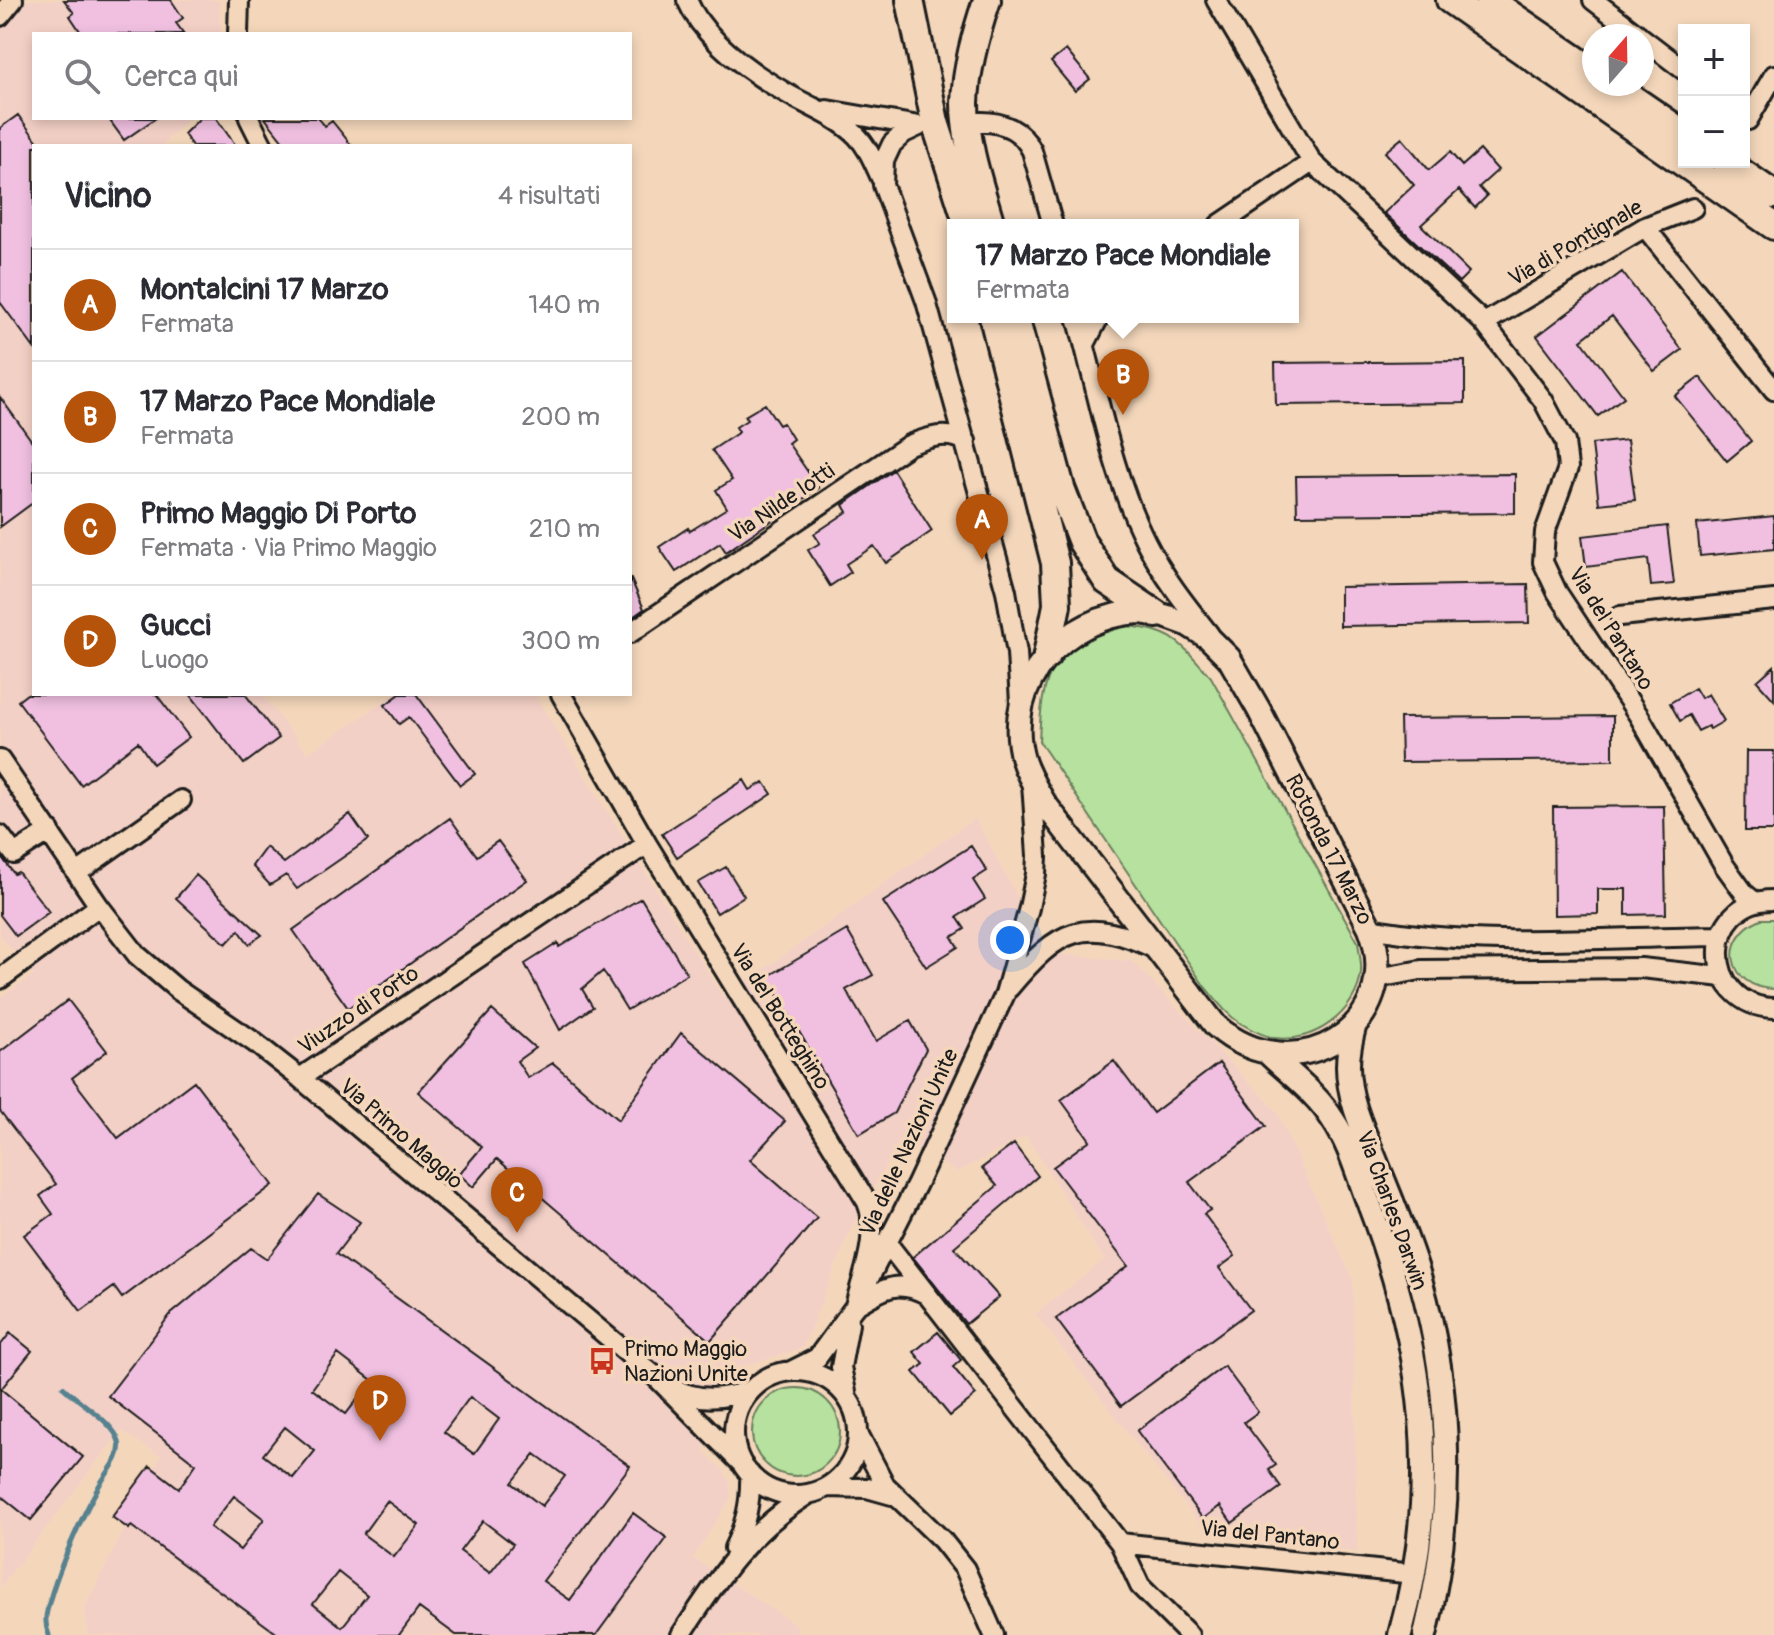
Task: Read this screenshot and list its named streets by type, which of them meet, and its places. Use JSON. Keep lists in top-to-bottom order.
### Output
{
  "streets": {
    "main road": ["Rotonda 17 Marzo", "Via Charles Darwin"],
    "street": [
      "Via di Pontignale",
      "Via Nilde Iotti",
      "Via del Pantano",
      "Viuzzo di Porto",
      "Via del Botteghino",
      "Via Primo Maggio",
      "Via delle Nazioni Unite"
    ]
  },
  "crossings": [
    ["Via di Pontignale", "Via del Pantano"],
    ["Via del Pantano", "Via Charles Darwin"],
    ["Rotonda 17 Marzo", "Via delle Nazioni Unite"],
    ["Rotonda 17 Marzo", "Via Charles Darwin"],
    ["Viuzzo di Porto", "Via del Botteghino"],
    ["Viuzzo di Porto", "Via Primo Maggio"],
    ["Via del Botteghino", "Via delle Nazioni Unite"],
    ["Via Primo Maggio", "Via delle Nazioni Unite"]
  ],
  "places": {
    "bus stop": ["Primo Maggio Nazioni Unite"]
  },
  "north": "top",
  "page": {
    "map_buttons": ["+", "−"],
    "search": "Cerca qui",
    "heading": ["Vicino", "4 risultati"],
    "popup": ["17 Marzo Pace Mondiale", "Fermata"],
    "list": [
      {
        "mark": "A",
        "name": "Montalcini 17 Marzo",
        "note": "Fermata",
        "value": "140 m"
      },
      {
        "mark": "B",
        "name": "17 Marzo Pace Mondiale",
        "note": "Fermata",
        "value": "200 m"
      },
      {
        "mark": "C",
        "name": "Primo Maggio Di Porto",
        "note": "Fermata · Via Primo Maggio",
        "value": "210 m"
      },
      {
        "mark": "D",
        "name": "Gucci",
        "note": "Luogo",
        "value": "300 m"
      }
    ],
    "pins": [
      "B",
      "A",
      "C",
      "D"
    ]
  }
}
